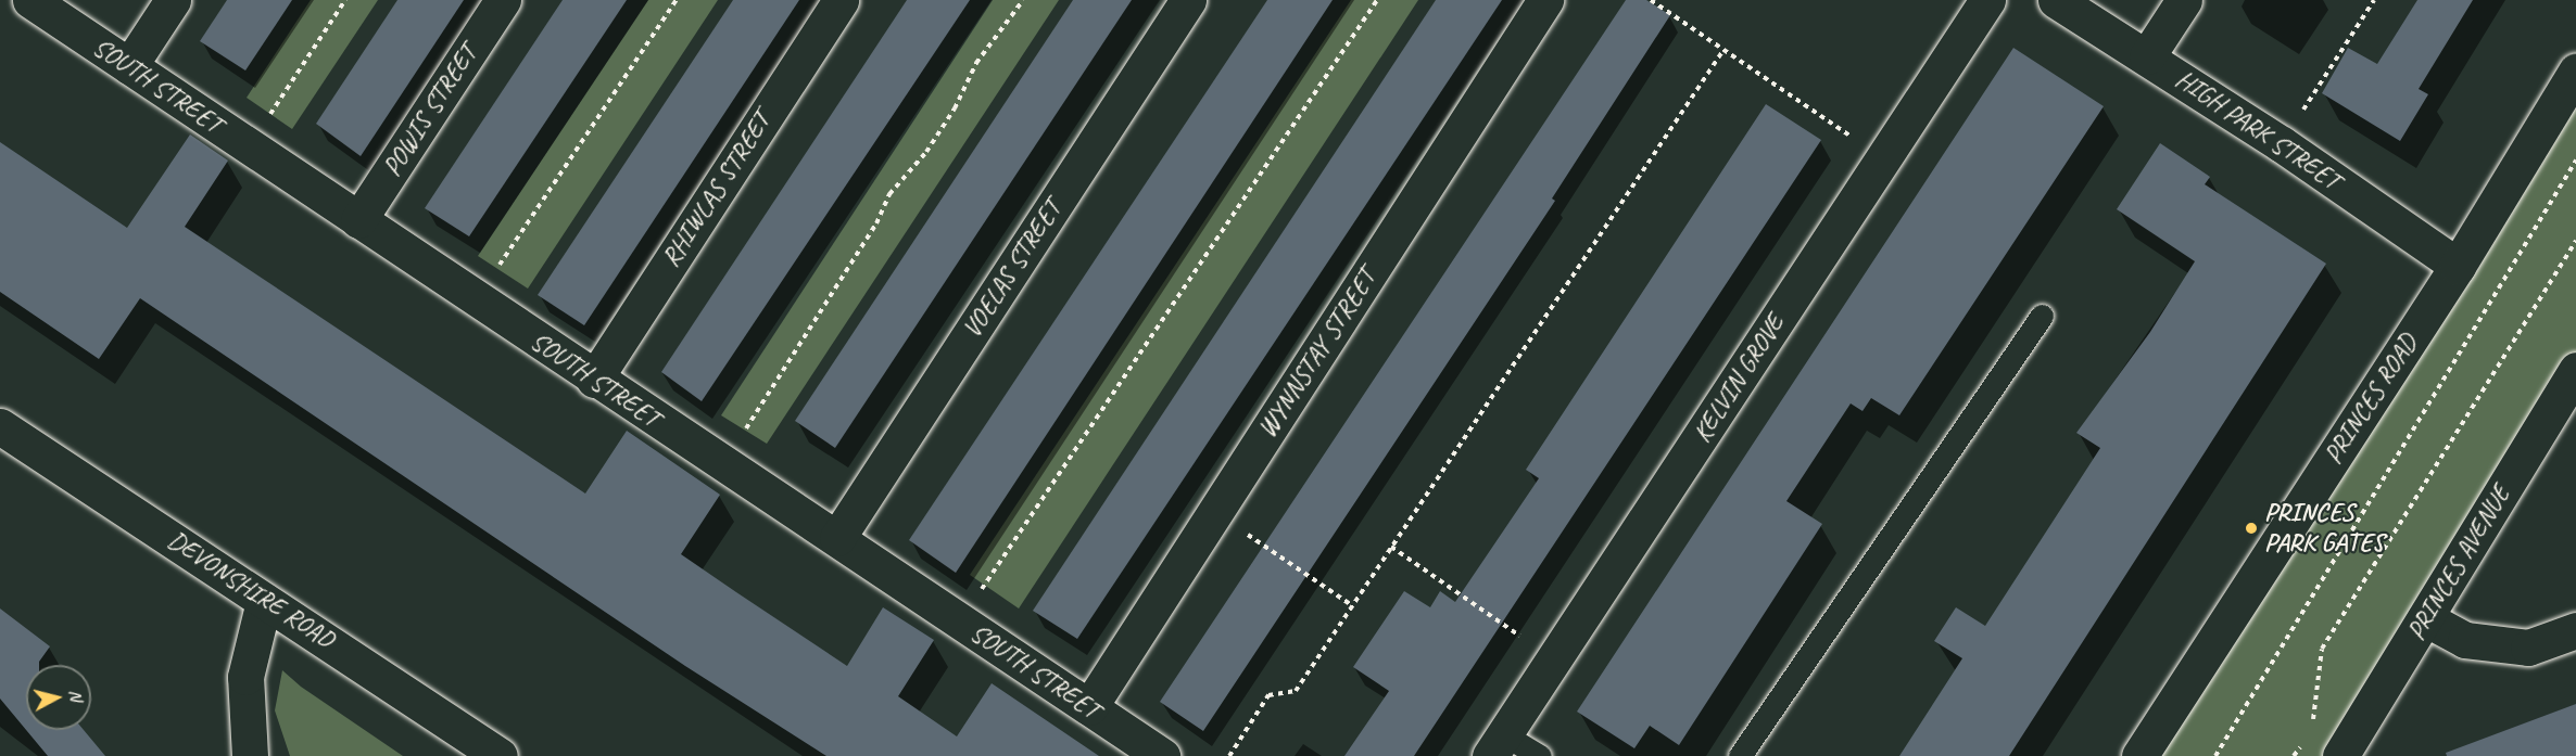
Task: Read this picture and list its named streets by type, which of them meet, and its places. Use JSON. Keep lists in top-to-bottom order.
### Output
{
  "streets": {
    "street": [
      "SOUTH STREET",
      "POWIS STREET",
      "HIGH PARK STREET",
      "RHIWLAS STREET",
      "VOELAS STREET",
      "WYNNSTAY STREET",
      "KELVIN GROVE",
      "PRINCES ROAD",
      "PRINCES AVENUE",
      "DEVONSHIRE ROAD"
    ]
  },
  "crossings": [
    ["SOUTH STREET", "POWIS STREET"],
    ["SOUTH STREET", "RHIWLAS STREET"],
    ["SOUTH STREET", "VOELAS STREET"],
    ["SOUTH STREET", "WYNNSTAY STREET"],
    ["HIGH PARK STREET", "PRINCES ROAD"]
  ],
  "places": ["PRINCES PARK GATES"],
  "north": "right"
}
